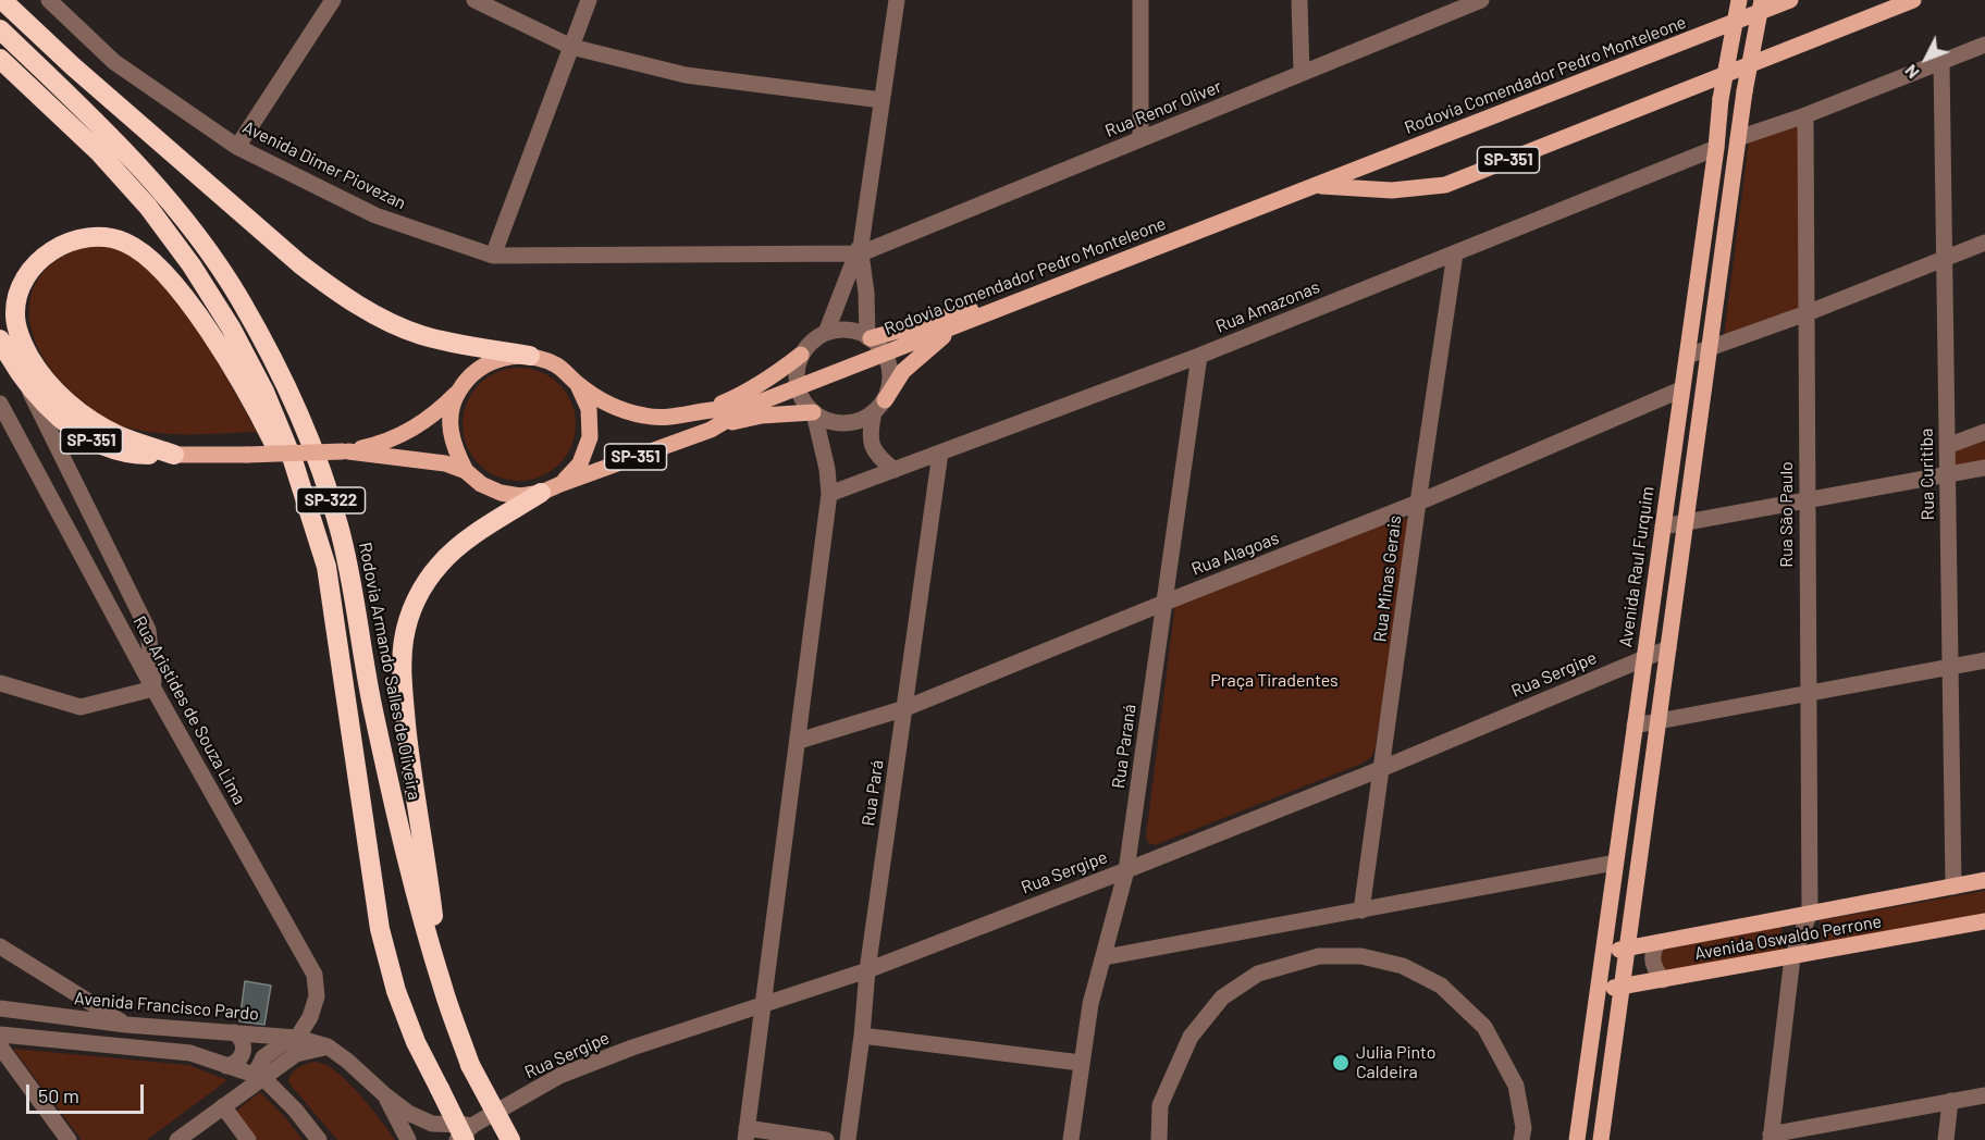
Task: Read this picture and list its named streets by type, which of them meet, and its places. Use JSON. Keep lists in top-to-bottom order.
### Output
{
  "streets": {
    "highway": ["SP-351", "SP-322", "Rodovia Armando Salles de Oliveira"],
    "main road": ["Rodovia Comendador Pedro Monteleone", "Avenida Raul Furquim", "Avenida Oswaldo Perrone"],
    "street": [
      "Rua Renor Oliver",
      "Avenida Dimer Piovezan",
      "Rua Amazonas",
      "Rua Curitiba",
      "Rua São Paulo",
      "Rua Alagoas",
      "Rua Minas Gerais",
      "Rua Sergipe",
      "Rua Aristides de Souza Lima",
      "Rua Paraná",
      "Rua Pará",
      "Avenida Francisco Pardo"
    ]
  },
  "crossings": [
    ["Rodovia Comendador Pedro Monteleone", "SP-351"],
    ["Rua Renor Oliver", "Avenida Dimer Piovezan"],
    ["Rua Amazonas", "Avenida Raul Furquim"],
    ["Rua Amazonas", "Rua Minas Gerais"],
    ["Rua Amazonas", "Rua Paraná"],
    ["Rua Amazonas", "Rua Pará"],
    ["Rua Curitiba", "Avenida Oswaldo Perrone"],
    ["SP-322", "Rua Sergipe"],
    ["Rua São Paulo", "Avenida Oswaldo Perrone"],
    ["Rua Alagoas", "Avenida Raul Furquim"],
    ["Rua Alagoas", "Rua Minas Gerais"],
    ["Rua Alagoas", "Rua Paraná"],
    ["Rua Alagoas", "Rua Pará"],
    ["Avenida Raul Furquim", "Rua Sergipe"],
    ["Avenida Raul Furquim", "Avenida Oswaldo Perrone"],
    ["Rua Minas Gerais", "Rua Sergipe"],
    ["Rua Sergipe", "Rua Paraná"],
    ["Rua Sergipe", "Rua Pará"],
    ["Rua Aristides de Souza Lima", "Avenida Francisco Pardo"]
  ],
  "parks": ["Praça Tiradentes"],
  "places": ["Julia Pinto Caldeira"],
  "scale_bar": "50 m",
  "north": "bottom left"
}
